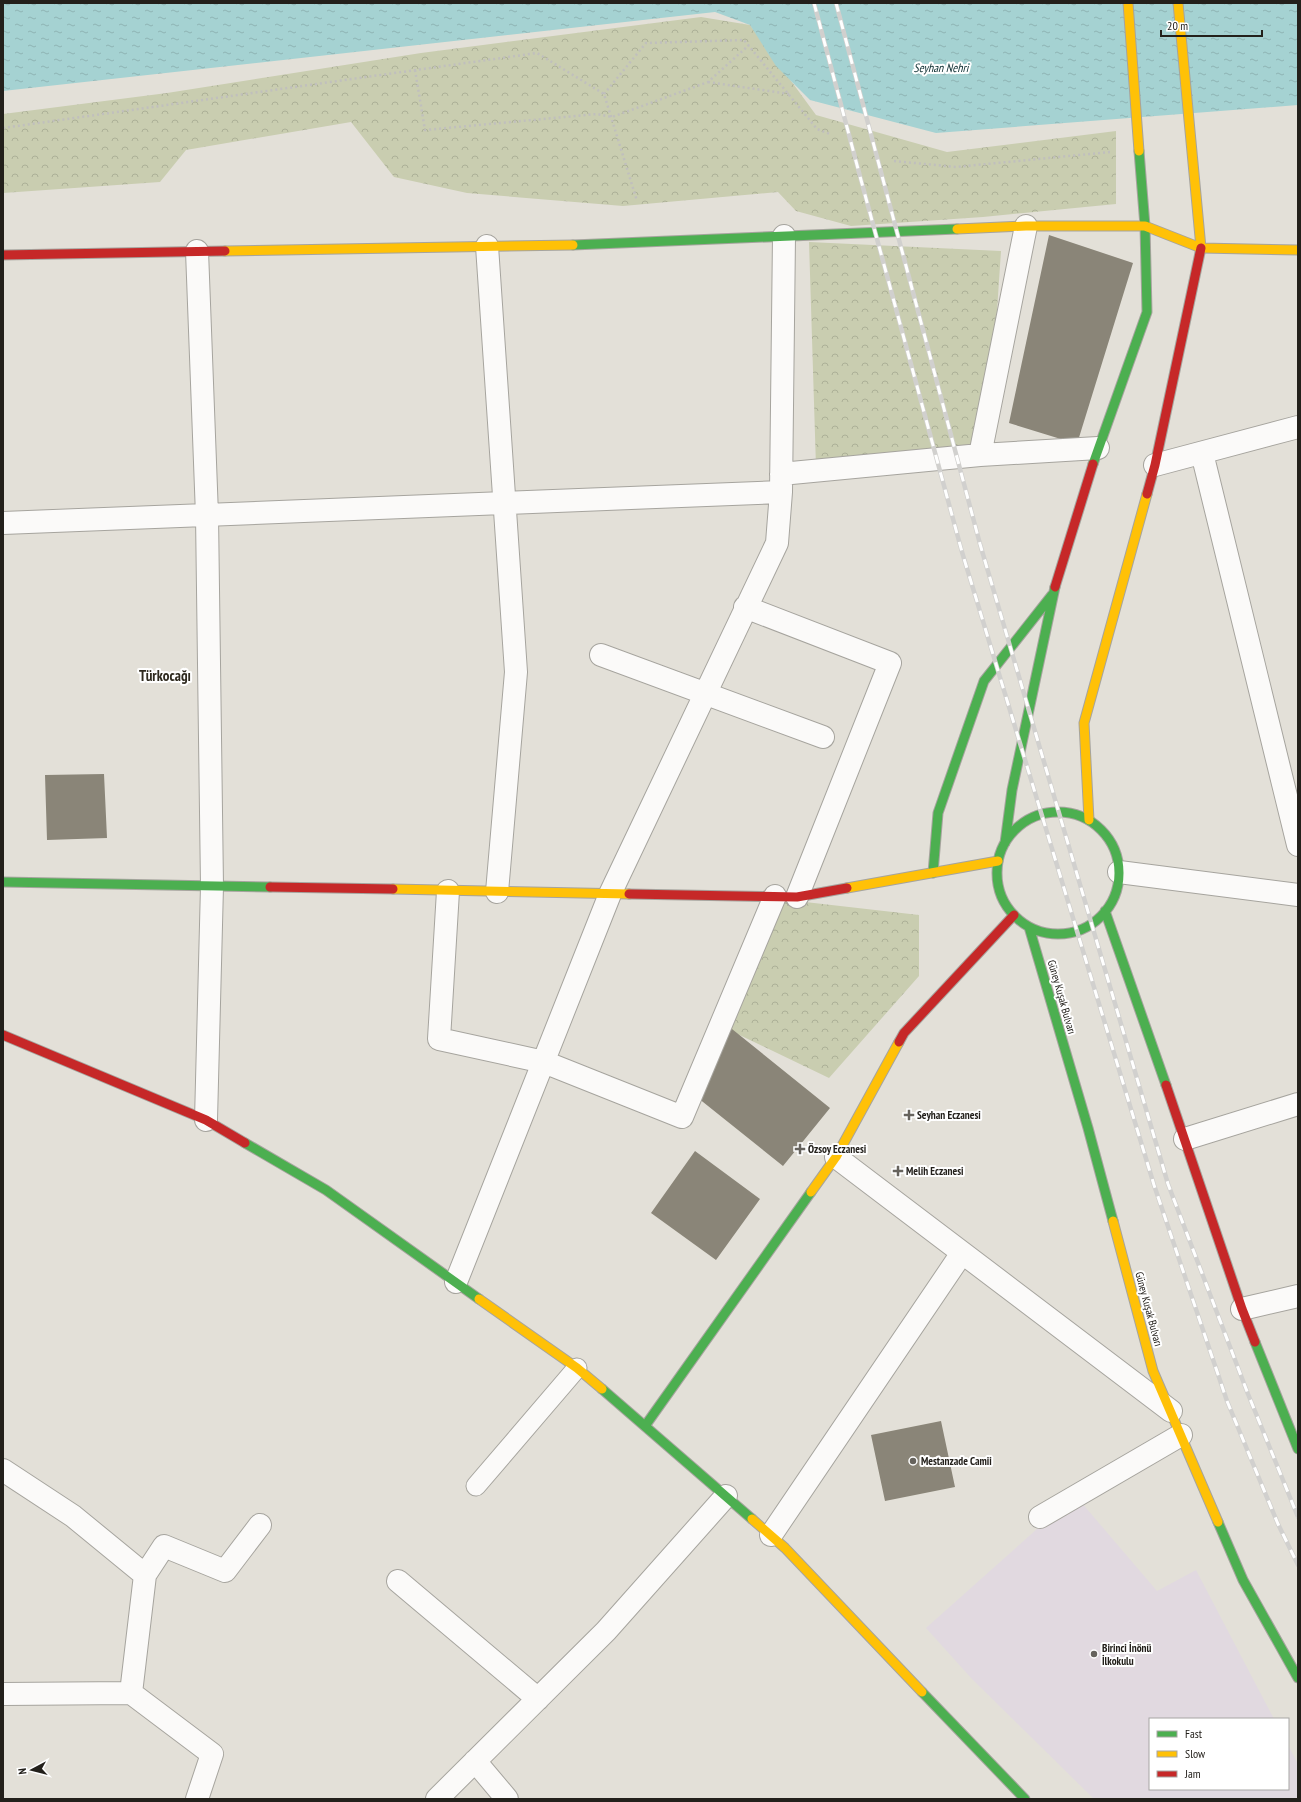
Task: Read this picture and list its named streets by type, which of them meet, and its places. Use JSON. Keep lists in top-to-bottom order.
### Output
{
  "streets": {
    "main road": ["Güney Kuşak Bulvarı"]
  },
  "districts": ["Türkocağı"],
  "water": ["Seyhan Nehri"],
  "places": {
    "health": ["Seyhan Eczanesi", "Özsoy Eczanesi", "Melih Eczanesi"],
    "other": ["Mestanzade Camii", "Birinci İnönü İlkokulu"]
  },
  "legend": ["Fast", "Slow", "Jam"],
  "scale_bar": "20 m",
  "north": "left"
}
